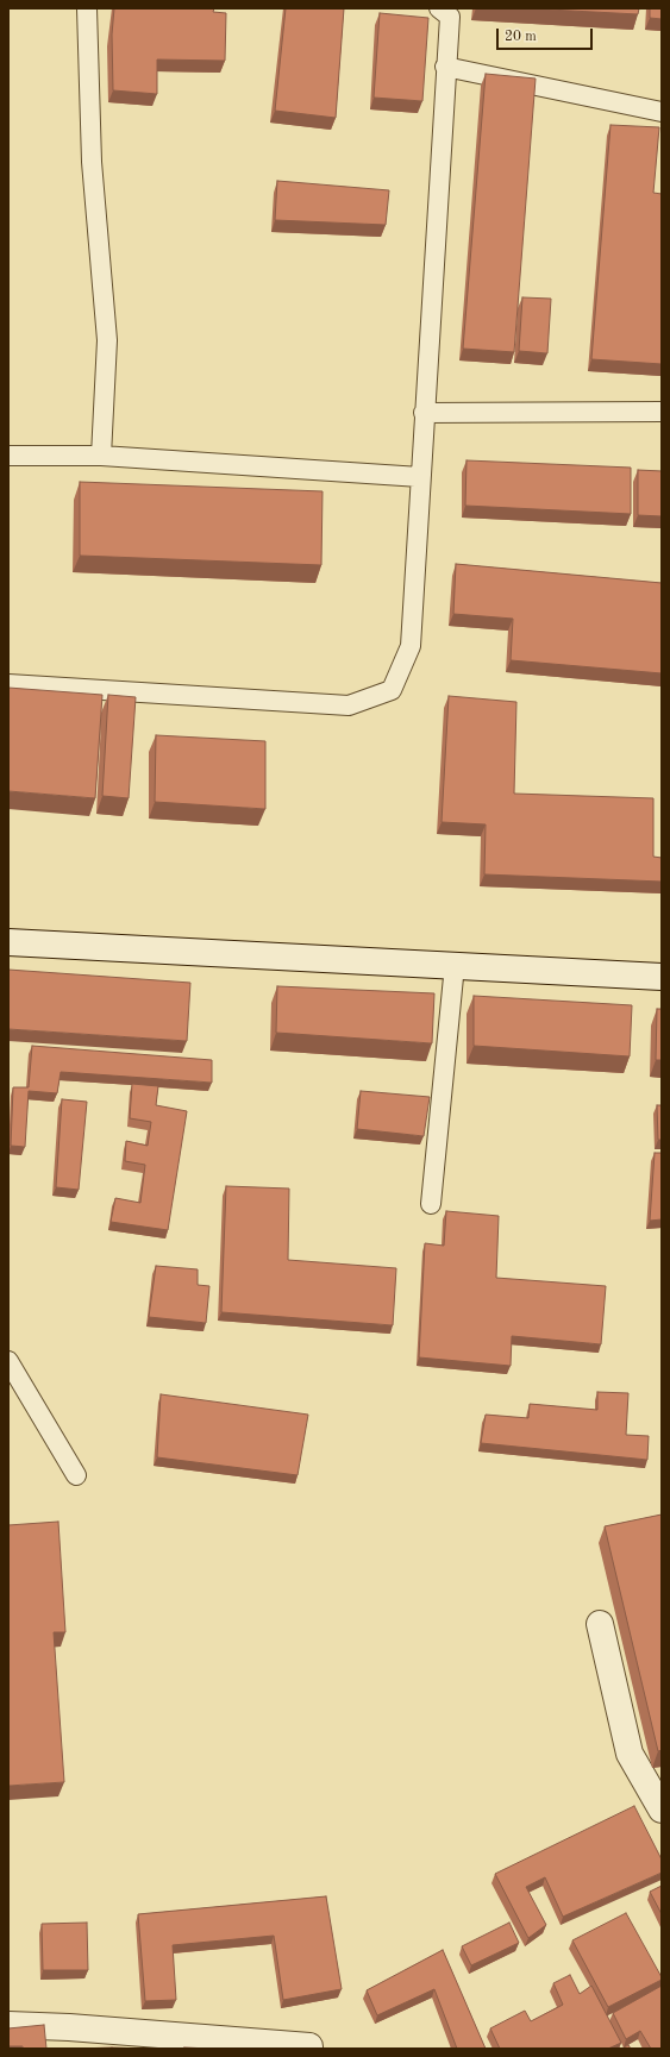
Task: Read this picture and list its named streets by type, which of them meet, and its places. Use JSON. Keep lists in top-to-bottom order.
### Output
{
  "scale_bar": "20 m"
}
